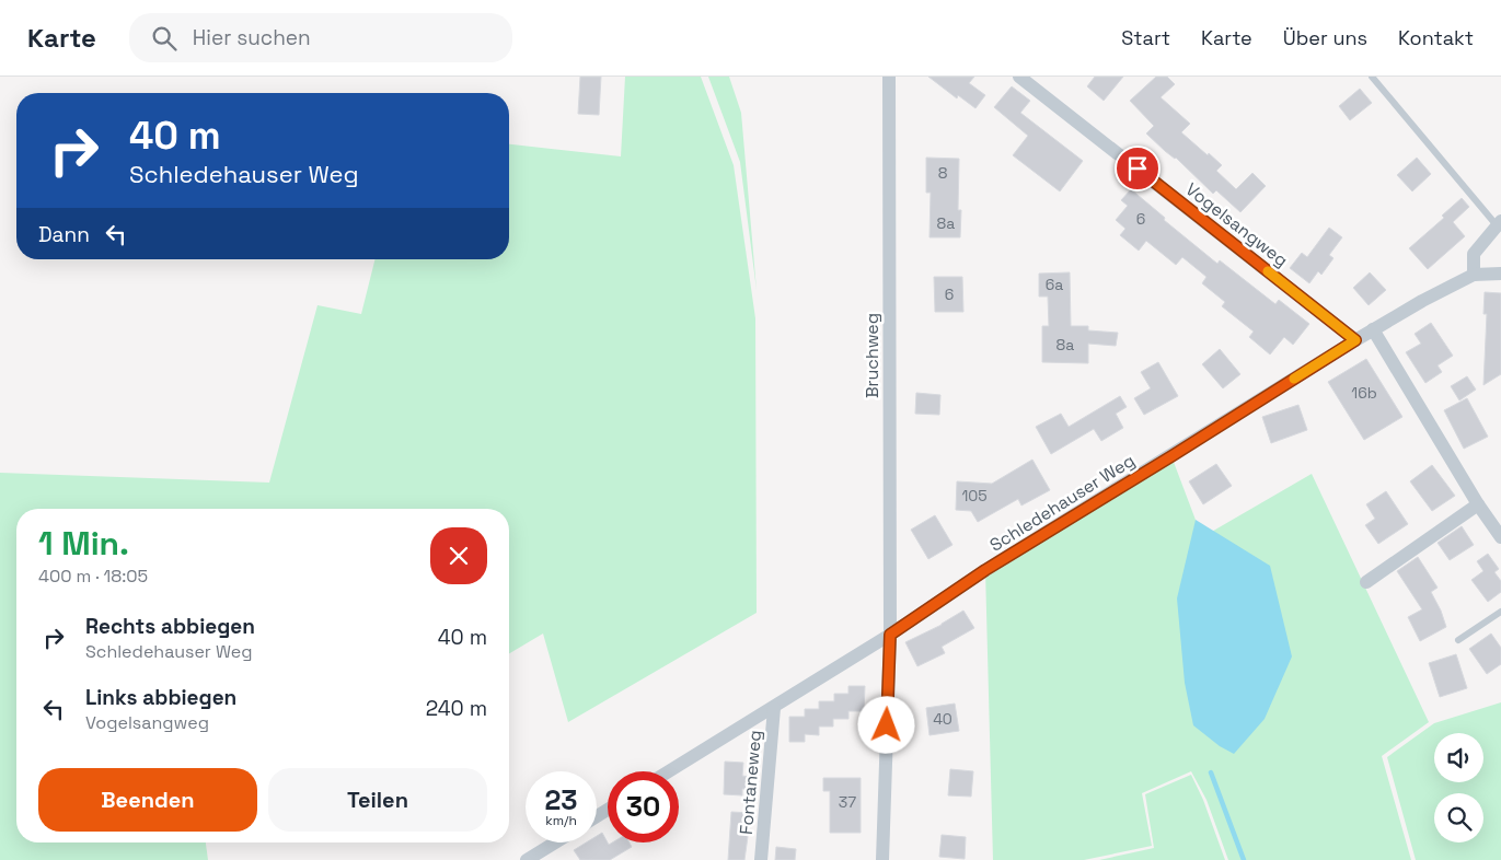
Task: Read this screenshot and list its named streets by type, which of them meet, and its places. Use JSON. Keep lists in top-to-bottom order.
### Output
{
  "streets": {
    "street": [
      "Vogelsangweg",
      "Bruchweg",
      "Schledehauser Weg",
      "Fontaneweg"
    ]
  },
  "crossings": [
    ["Vogelsangweg", "Schledehauser Weg"],
    ["Bruchweg", "Schledehauser Weg"],
    ["Schledehauser Weg", "Fontaneweg"]
  ],
  "house_numbers": [
    "8",
    "6",
    "8a",
    "6a",
    "6",
    "8a",
    "16b",
    "105",
    "40",
    "37"
  ],
  "page": {
    "header": "Karte",
    "search": "Hier suchen",
    "nav": [
      "Start",
      "Karte",
      "Über uns",
      "Kontakt"
    ],
    "turn": ["40 m", "Schledehauser Weg"],
    "then": "Dann",
    "heading": ["1 Min.", "400 m · 18:05"],
    "list": [
      {
        "name": "Rechts abbiegen",
        "note": "Schledehauser Weg",
        "value": "40 m"
      },
      {
        "name": "Links abbiegen",
        "note": "Vogelsangweg",
        "value": "240 m"
      }
    ],
    "buttons": ["Beenden", "Teilen"],
    "speed": "23 km/h",
    "limit": "30"
  }
}
